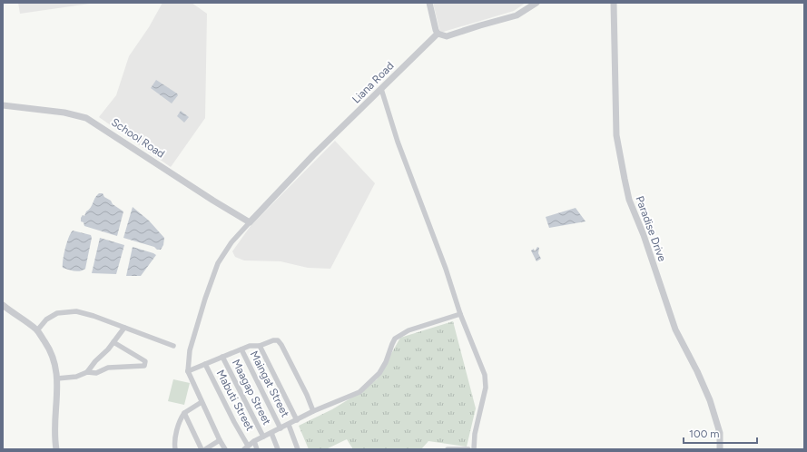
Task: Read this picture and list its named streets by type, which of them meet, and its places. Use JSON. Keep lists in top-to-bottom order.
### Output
{
  "streets": {
    "street": [
      "Liana Road",
      "School Road",
      "Paradise Drive",
      "Maingat Street",
      "Maagap Street",
      "Mabuti Street"
    ]
  },
  "crossings": [
    ["Liana Road", "School Road"]
  ],
  "scale_bar": "100 m"
}
